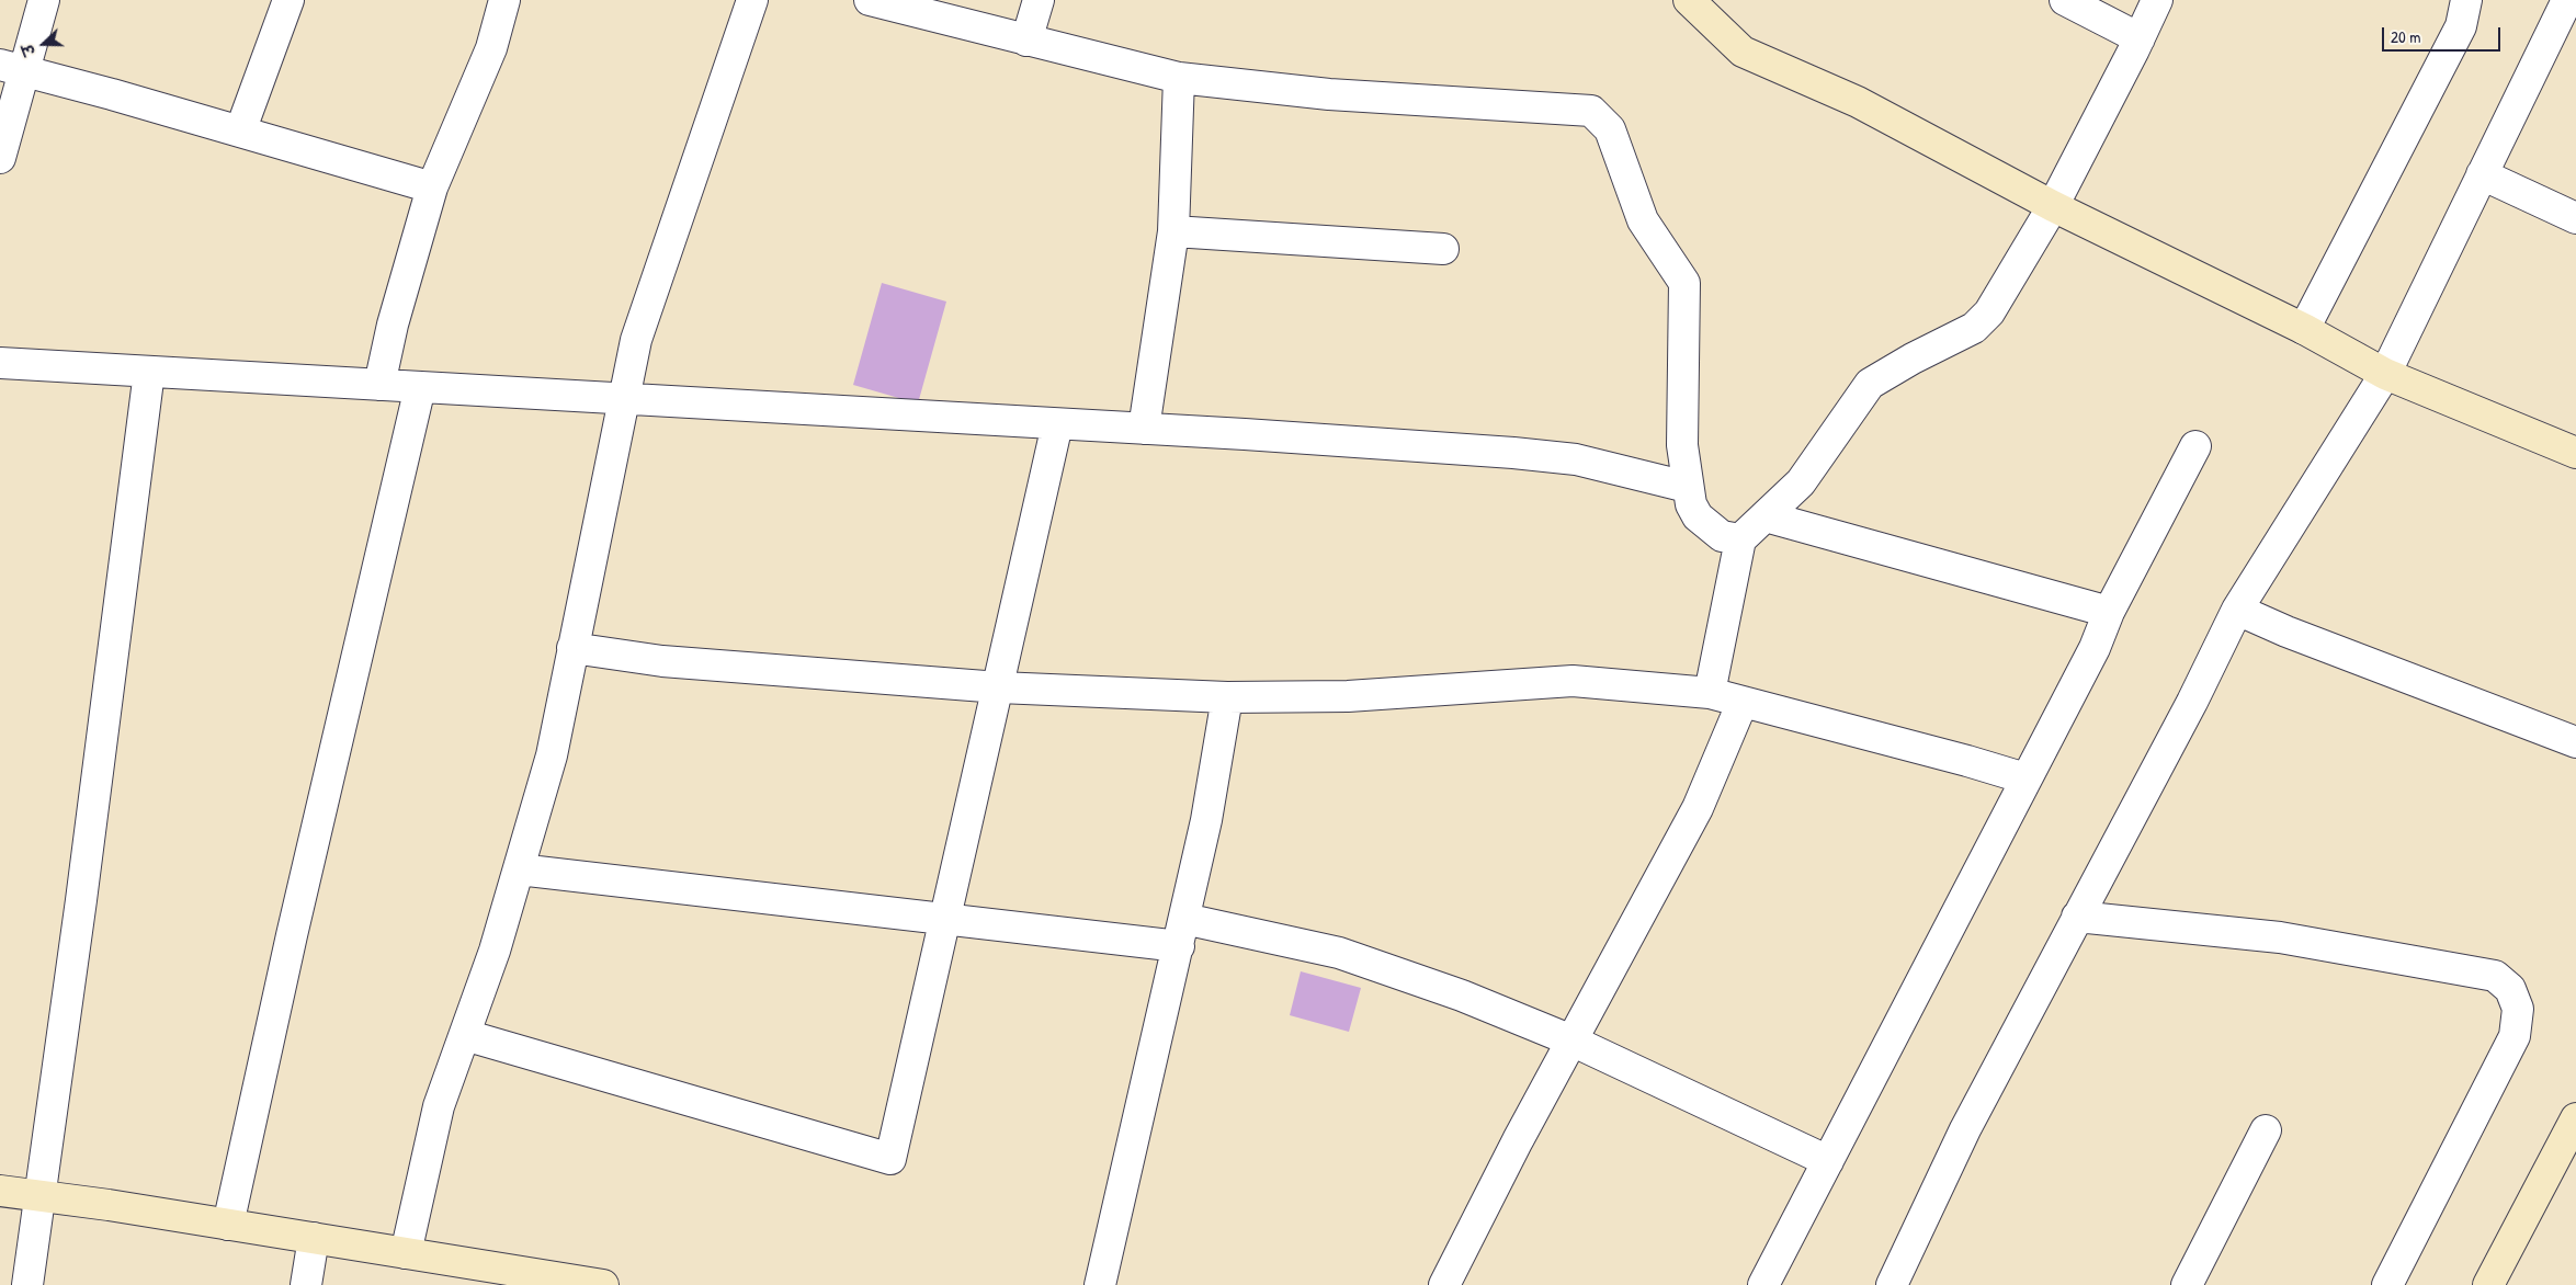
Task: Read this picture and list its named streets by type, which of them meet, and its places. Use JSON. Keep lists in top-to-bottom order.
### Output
{
  "scale_bar": "20 m",
  "north": "left"
}
